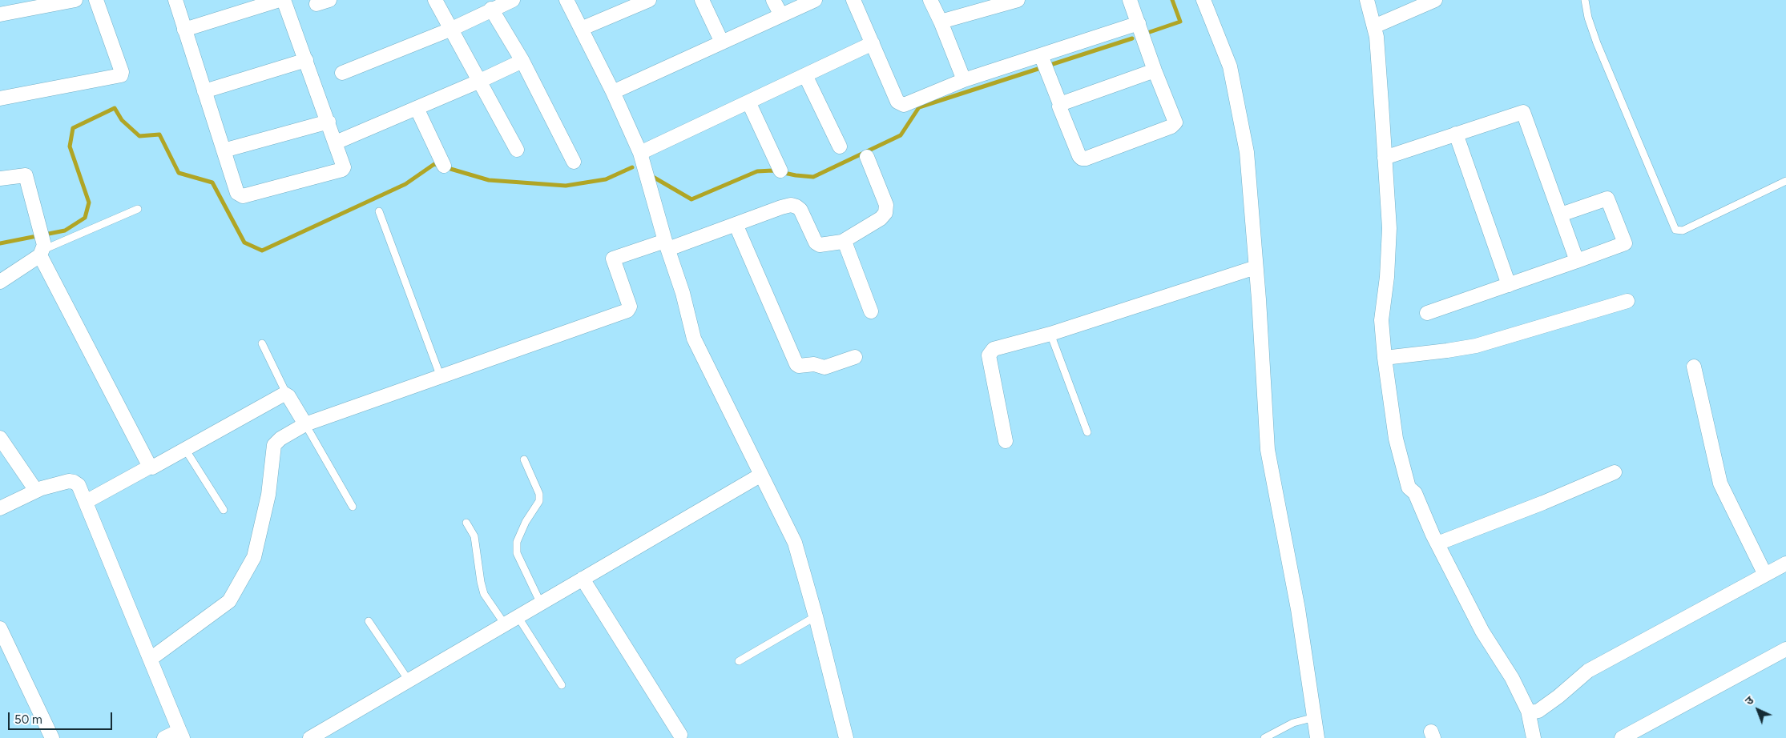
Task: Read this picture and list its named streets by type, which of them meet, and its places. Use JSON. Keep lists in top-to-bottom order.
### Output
{
  "scale_bar": "50 m",
  "north": "top left"
}
